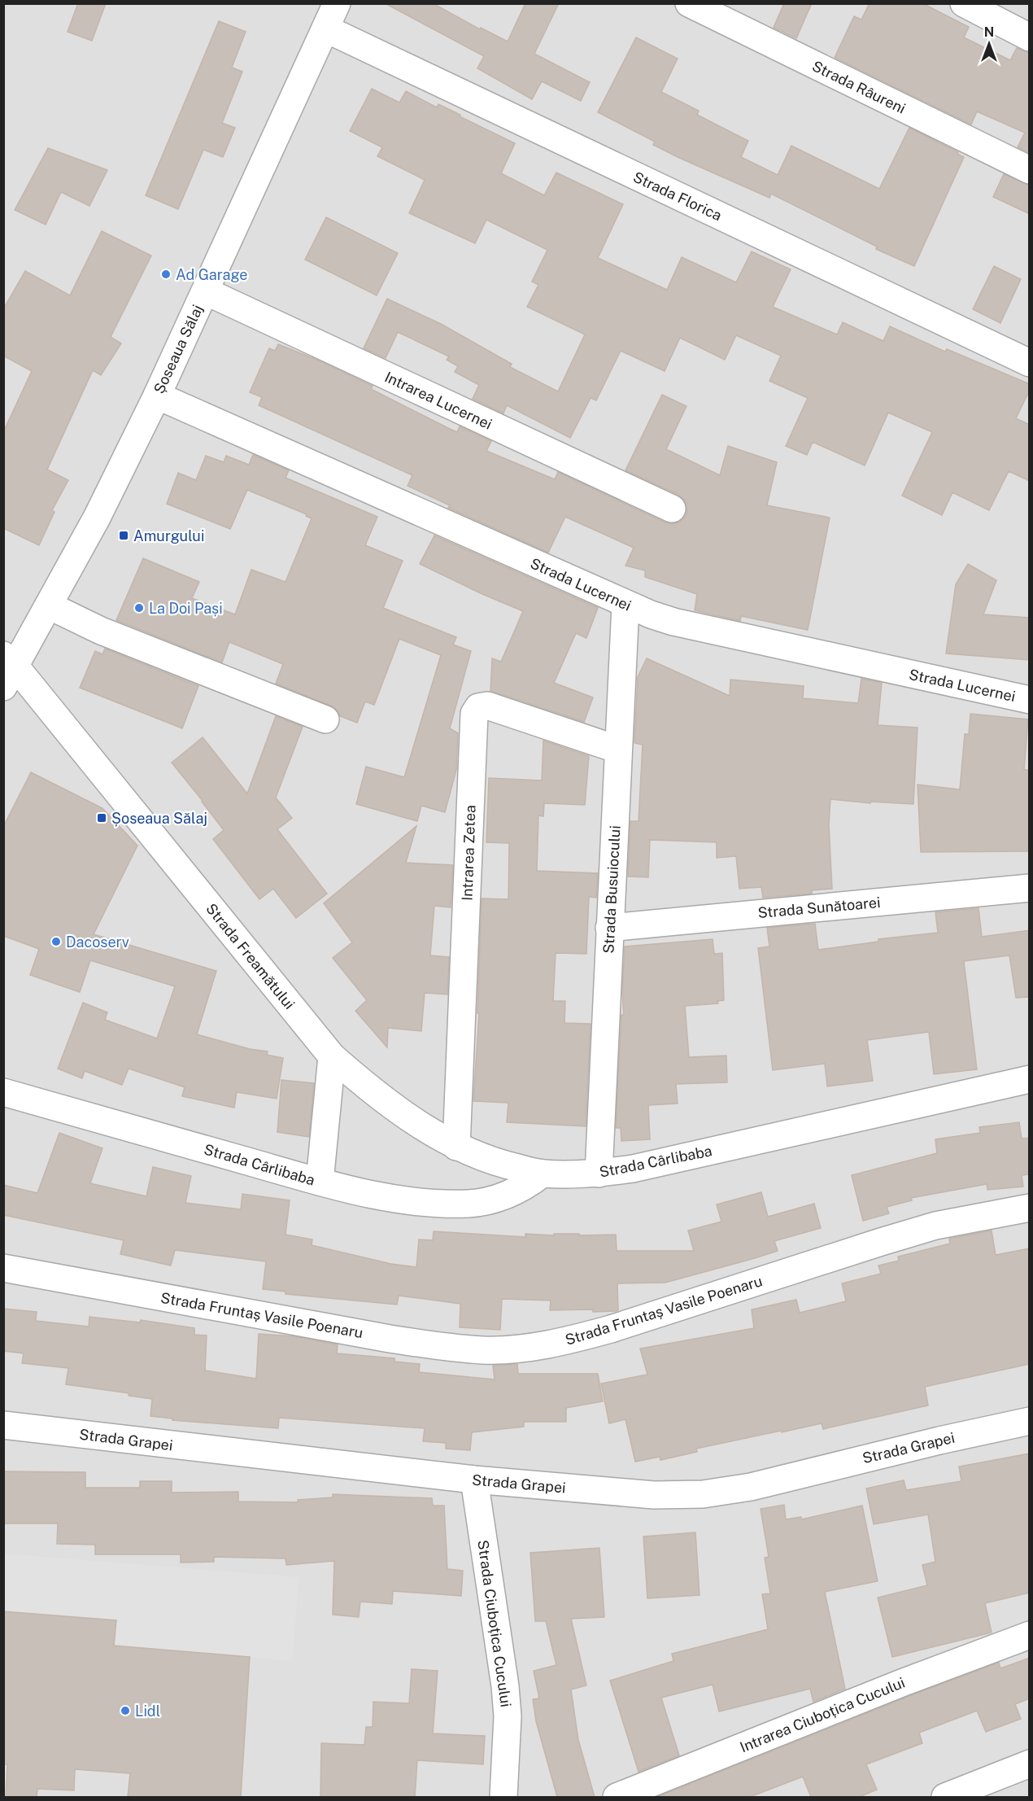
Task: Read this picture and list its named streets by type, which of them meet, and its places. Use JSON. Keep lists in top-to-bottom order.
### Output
{
  "streets": {
    "street": [
      "Strada Râureni",
      "Strada Florica",
      "Șoseaua Sălaj",
      "Intrarea Lucernei",
      "Strada Lucernei",
      "Intrarea Zetea",
      "Strada Busuiocului",
      "Strada Sunătoarei",
      "Strada Freamătului",
      "Strada Cârlibaba",
      "Strada Fruntaș Vasile Poenaru",
      "Strada Grapei",
      "Strada Ciuboțica Cucului",
      "Intrarea Ciuboțica Cucului"
    ]
  },
  "crossings": [
    ["Strada Florica", "Șoseaua Sălaj"],
    ["Șoseaua Sălaj", "Intrarea Lucernei"],
    ["Șoseaua Sălaj", "Strada Lucernei"],
    ["Șoseaua Sălaj", "Strada Freamătului"],
    ["Strada Lucernei", "Strada Busuiocului"],
    ["Intrarea Zetea", "Strada Busuiocului"],
    ["Intrarea Zetea", "Strada Freamătului"],
    ["Strada Busuiocului", "Strada Sunătoarei"],
    ["Strada Busuiocului", "Strada Cârlibaba"],
    ["Strada Freamătului", "Strada Cârlibaba"],
    ["Strada Grapei", "Strada Ciuboțica Cucului"]
  ],
  "places": {
    "other": [
      "Ad Garage",
      "La Doi Pași",
      "Dacoserv",
      "Lidl"
    ],
    "transit": ["Amurgului", "Șoseaua Sălaj"]
  },
  "north": "top"
}
